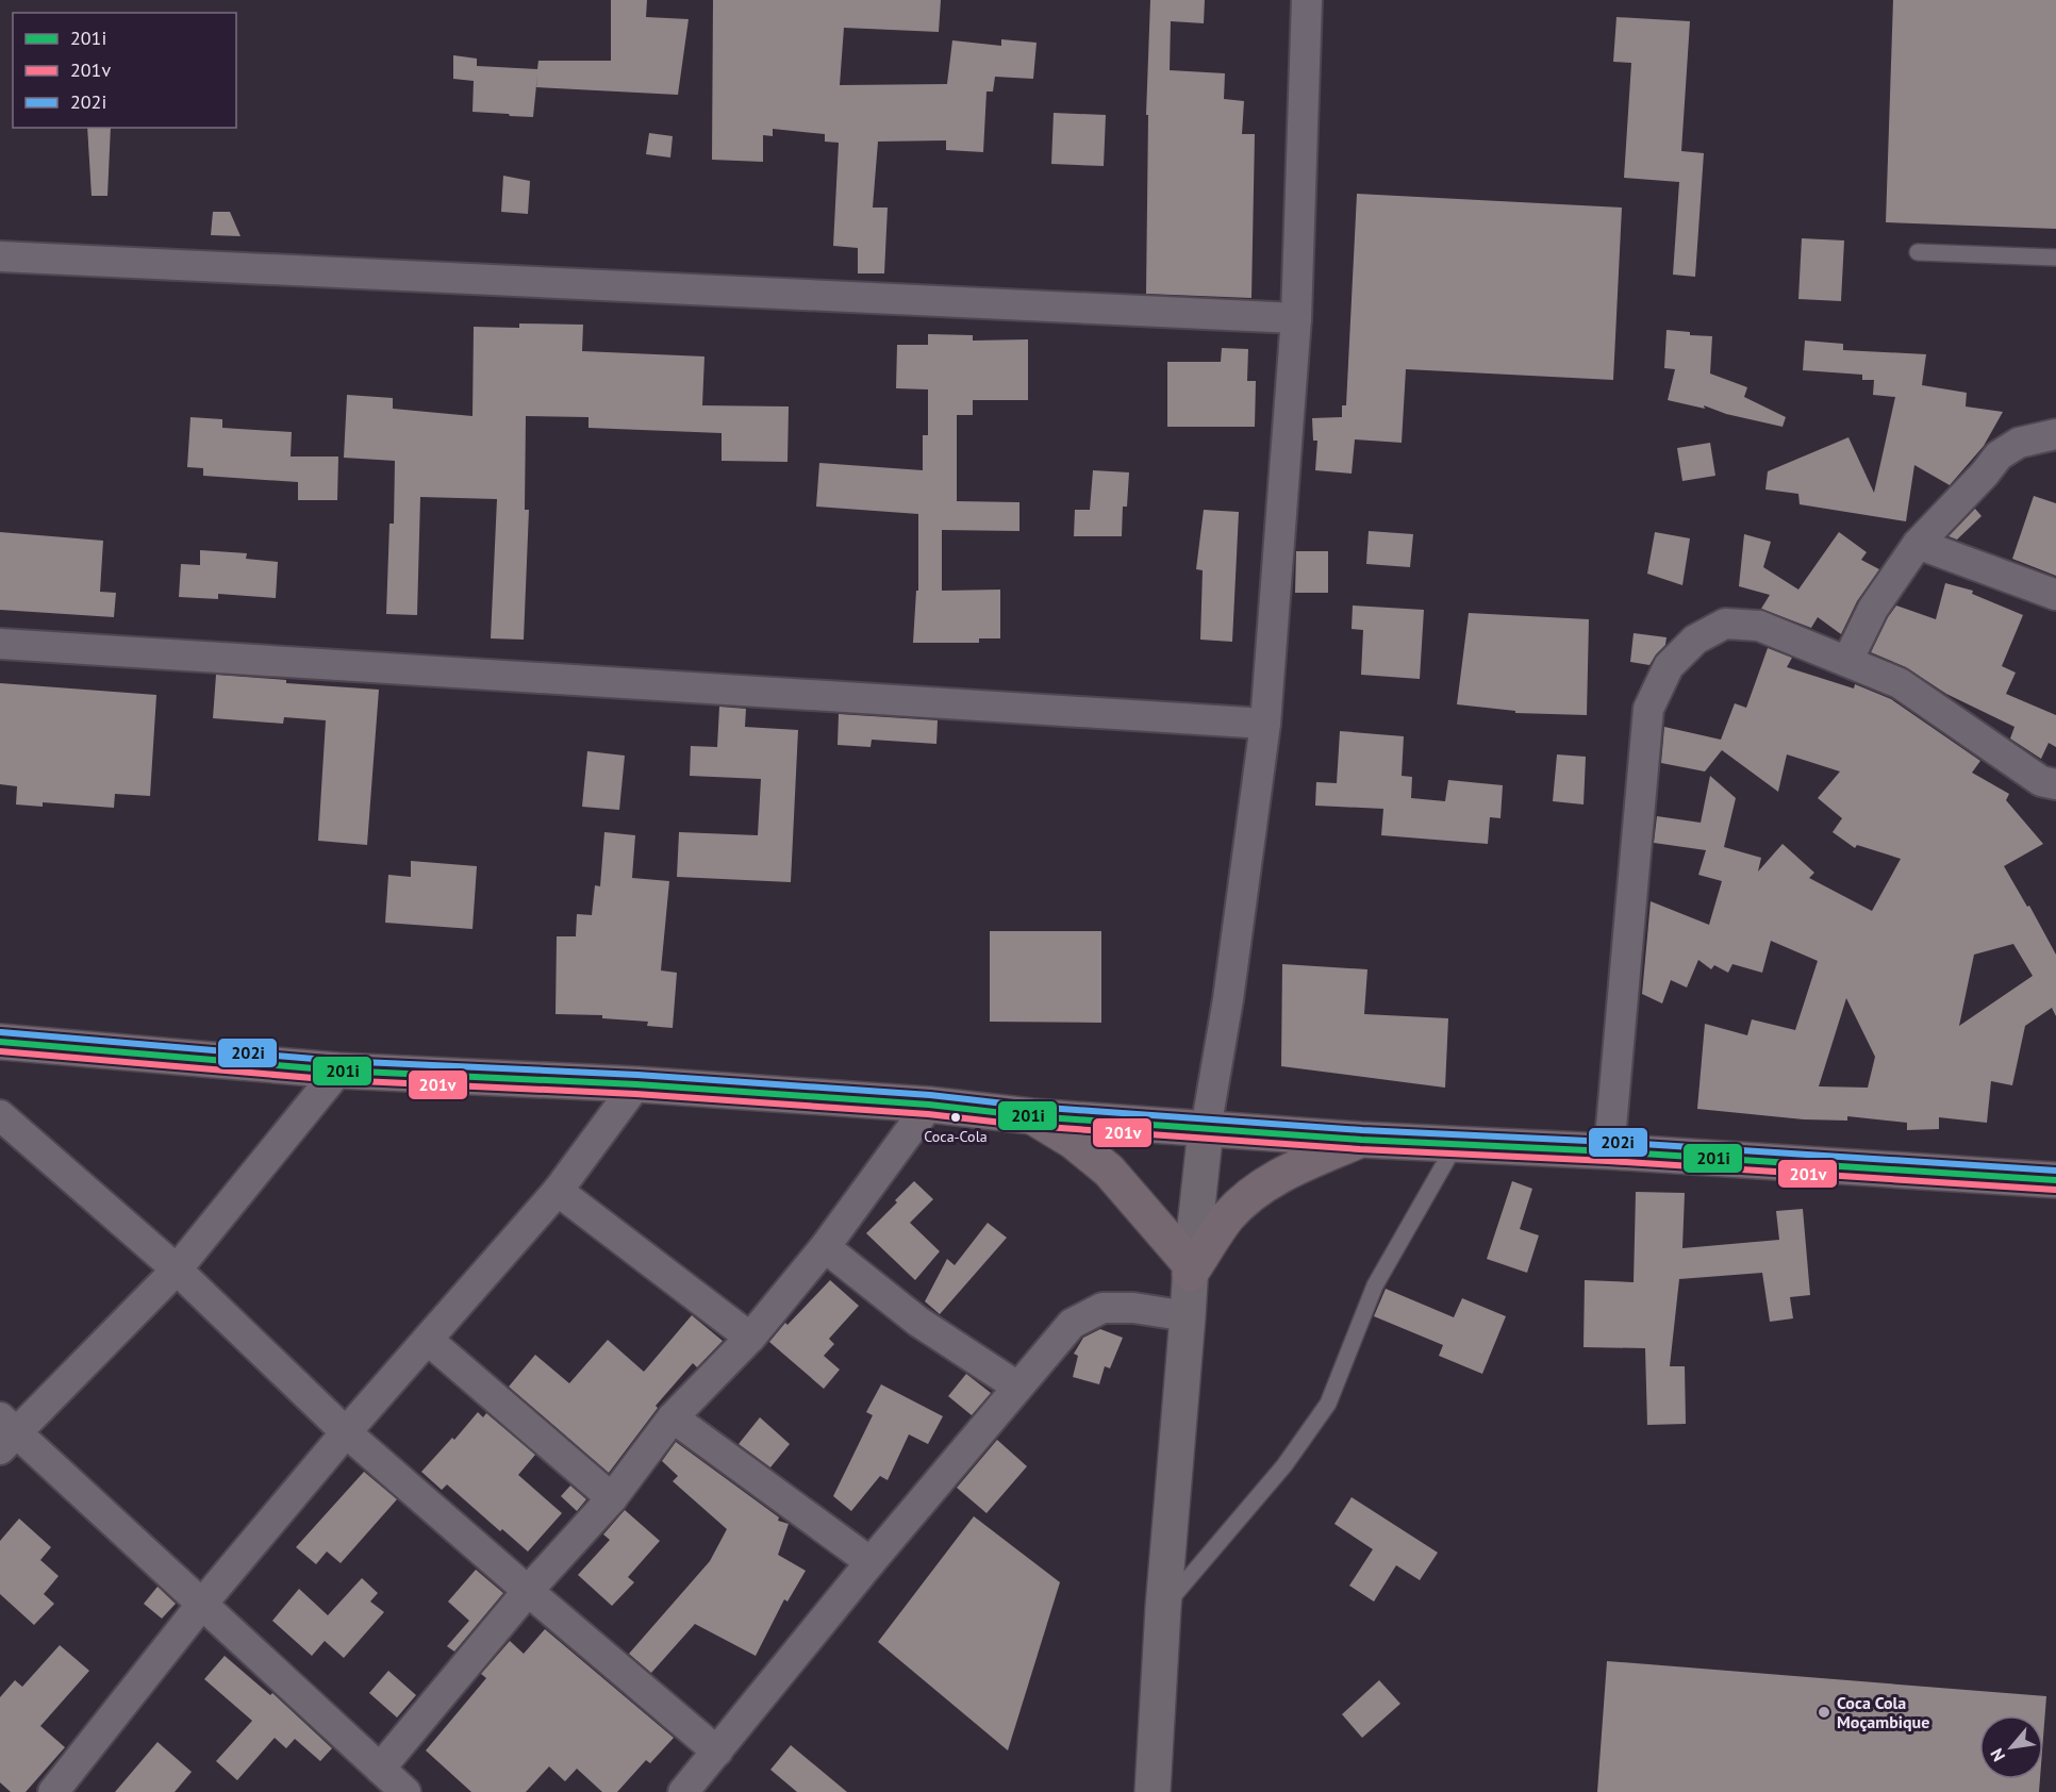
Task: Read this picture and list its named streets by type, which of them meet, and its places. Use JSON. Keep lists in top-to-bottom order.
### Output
{
  "places": ["Coca-Cola", "Coca Cola Moçambique"],
  "lines": ["transit line 202i", "transit line 201i", "transit line 201v"],
  "legend": ["201i", "201v", "202i"],
  "north": "bottom left"
}
